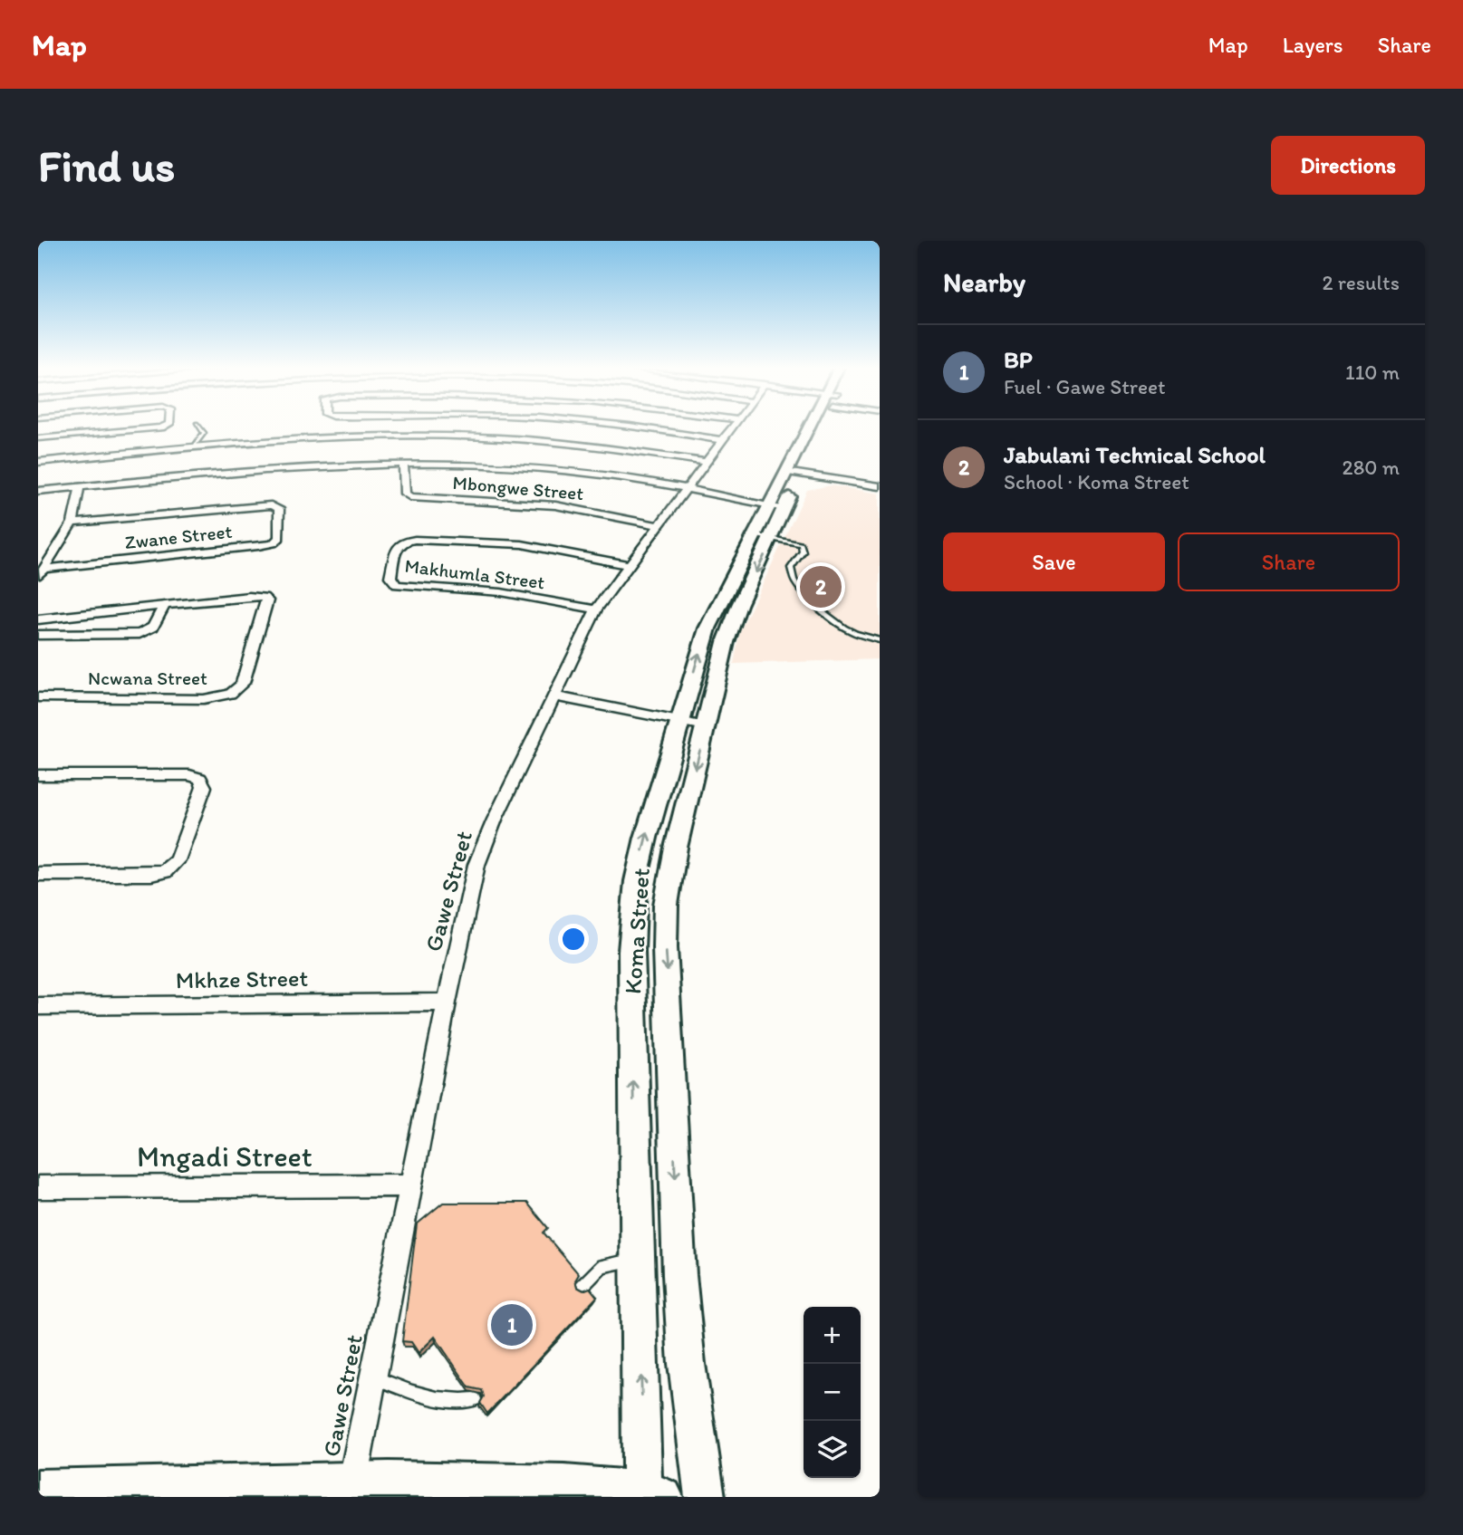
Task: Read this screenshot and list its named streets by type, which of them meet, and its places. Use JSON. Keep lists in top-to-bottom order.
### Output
{
  "streets": {
    "main road": ["Koma Street"],
    "street": [
      "Mbongwe Street",
      "Zwane Street",
      "Makhumla Street",
      "Ncwana Street",
      "Gawe Street",
      "Mkhze Street",
      "Mngadi Street"
    ]
  },
  "crossings": [
    ["Mbongwe Street", "Gawe Street"],
    ["Makhumla Street", "Gawe Street"],
    ["Gawe Street", "Mkhze Street"],
    ["Gawe Street", "Mngadi Street"]
  ],
  "page": {
    "header": "Map",
    "nav": ["Map", "Layers", "Share"],
    "buttons": [
      "Directions",
      ["Save", "Share"]
    ],
    "title": "Find us",
    "heading": ["Nearby", "2 results"],
    "list": [
      {
        "mark": "1",
        "name": "BP",
        "note": "Fuel · Gawe Street",
        "value": "110 m"
      },
      {
        "mark": "2",
        "name": "Jabulani Technical School",
        "note": "School · Koma Street",
        "value": "280 m"
      }
    ],
    "pins": ["2", "1"],
    "map_buttons": ["+", "−"]
  }
}
